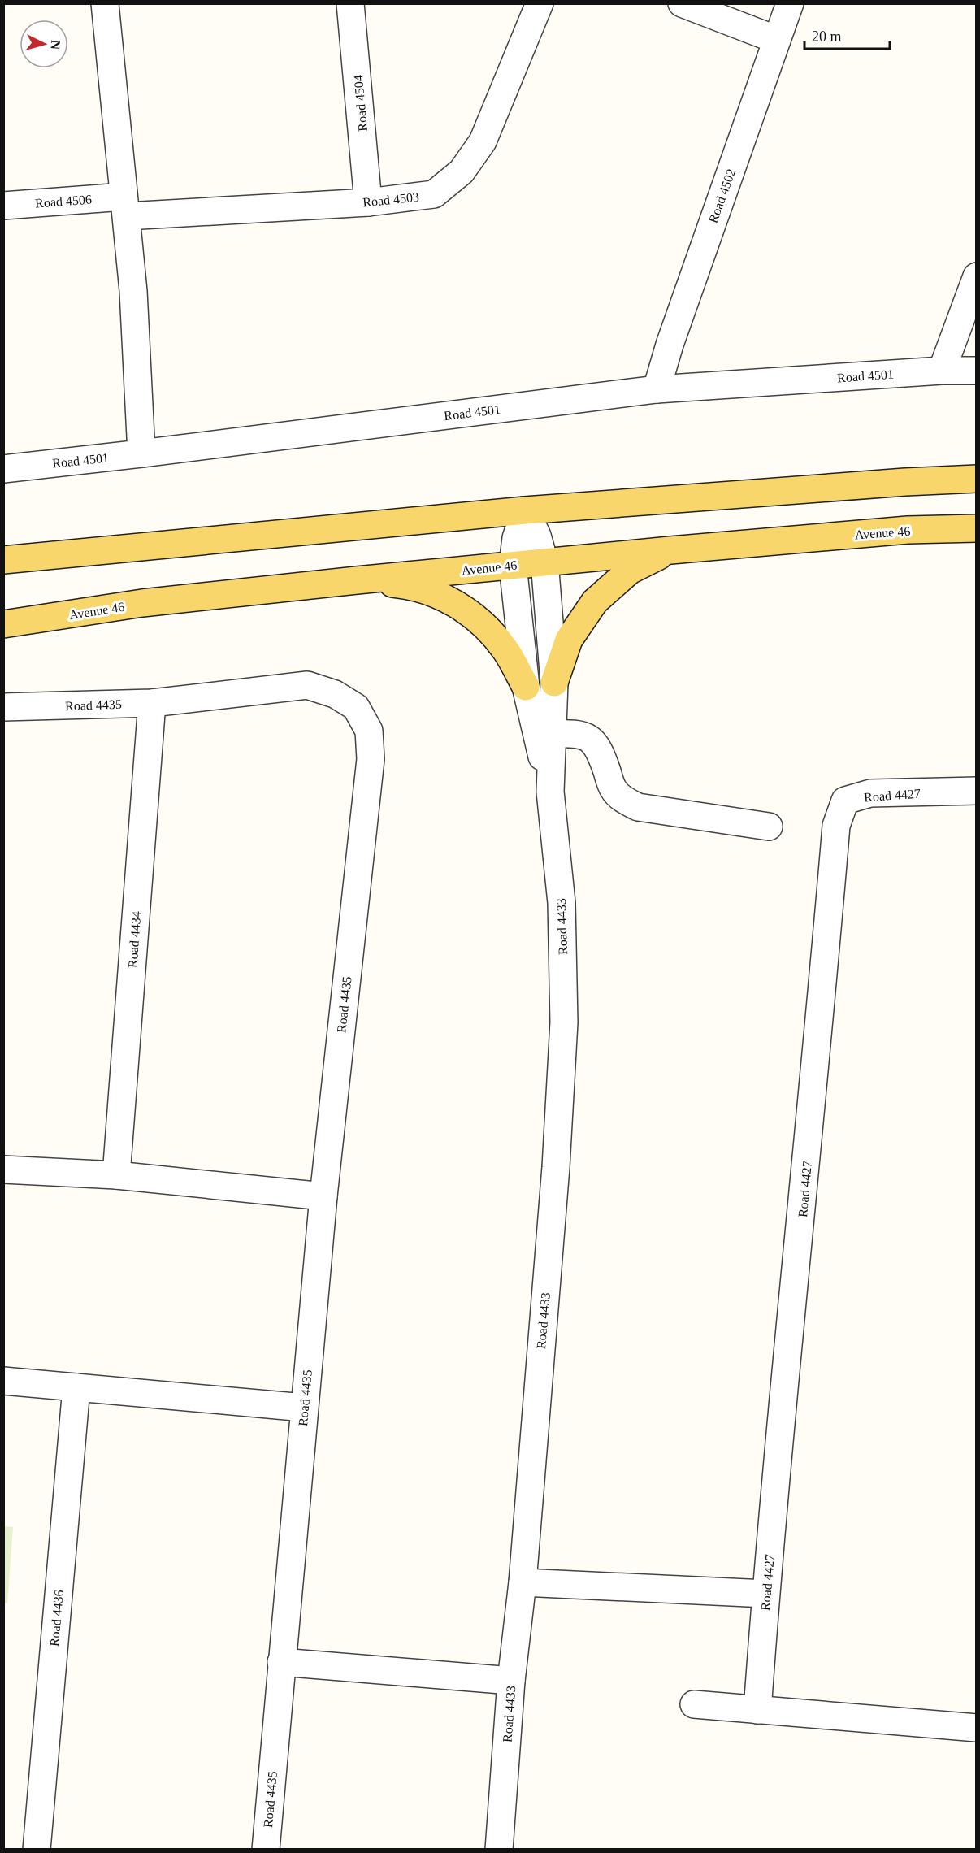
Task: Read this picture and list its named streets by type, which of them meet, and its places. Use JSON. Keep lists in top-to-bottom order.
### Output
{
  "streets": {
    "main road": ["Avenue 46"],
    "street": [
      "Road 4504",
      "Road 4502",
      "Road 4503",
      "Road 4506",
      "Road 4501",
      "Road 4435",
      "Road 4427",
      "Road 4433",
      "Road 4434",
      "Road 4436"
    ]
  },
  "crossings": [
    ["Road 4504", "Road 4503"],
    ["Road 4502", "Road 4501"],
    ["Road 4503", "Road 4506"],
    ["Avenue 46", "Road 4433"],
    ["Road 4435", "Road 4434"]
  ],
  "scale_bar": "20 m",
  "north": "right"
}
